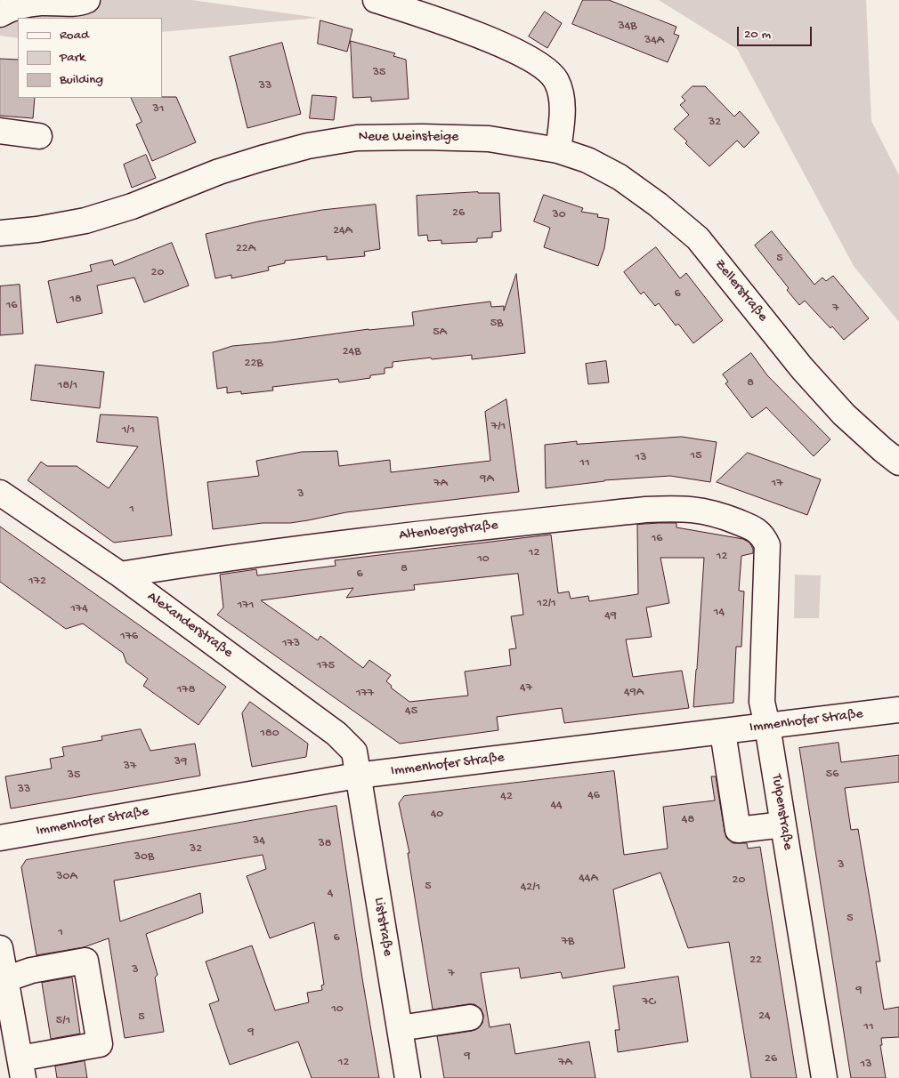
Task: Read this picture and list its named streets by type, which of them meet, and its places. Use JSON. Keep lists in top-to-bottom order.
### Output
{
  "streets": {
    "street": [
      "Neue Weinsteige",
      "Zellerstraße",
      "Altenbergstraße",
      "Alexanderstraße",
      "Immenhofer Straße",
      "Tulpenstraße",
      "Liststraße"
    ]
  },
  "crossings": [
    ["Neue Weinsteige", "Zellerstraße"],
    ["Altenbergstraße", "Alexanderstraße"],
    ["Altenbergstraße", "Tulpenstraße"],
    ["Alexanderstraße", "Immenhofer Straße"],
    ["Alexanderstraße", "Liststraße"],
    ["Immenhofer Straße", "Tulpenstraße"],
    ["Immenhofer Straße", "Liststraße"]
  ],
  "house_numbers": [
    "34B",
    "34A",
    "35",
    "33",
    "31",
    "32",
    "26",
    "30",
    "24A",
    "22A",
    "5",
    "20",
    "6",
    "18",
    "16",
    "7",
    "5B",
    "5A",
    "24B",
    "22B",
    "8",
    "18/1",
    "7/1",
    "1/1",
    "15",
    "13",
    "11",
    "9A",
    "7A",
    "17",
    "3",
    "1",
    "16",
    "12",
    "12",
    "10",
    "8",
    "6",
    "172",
    "12/1",
    "171",
    "174",
    "14",
    "49",
    "176",
    "173",
    "175",
    "47",
    "178",
    "49A",
    "177",
    "45",
    "180",
    "39",
    "37",
    "56",
    "35",
    "33",
    "46",
    "42",
    "44",
    "40",
    "48",
    "34",
    "38",
    "32",
    "30B",
    "3",
    "30A",
    "44A",
    "20",
    "5",
    "42/1",
    "4",
    "5",
    "1",
    "6",
    "7B",
    "22",
    "3",
    "7",
    "9",
    "7C",
    "10",
    "24",
    "5",
    "5/1",
    "11",
    "9",
    "9",
    "26",
    "12",
    "7A",
    "13"
  ],
  "legend": ["Road", "Park", "Building"],
  "scale_bar": "20 m"
}
